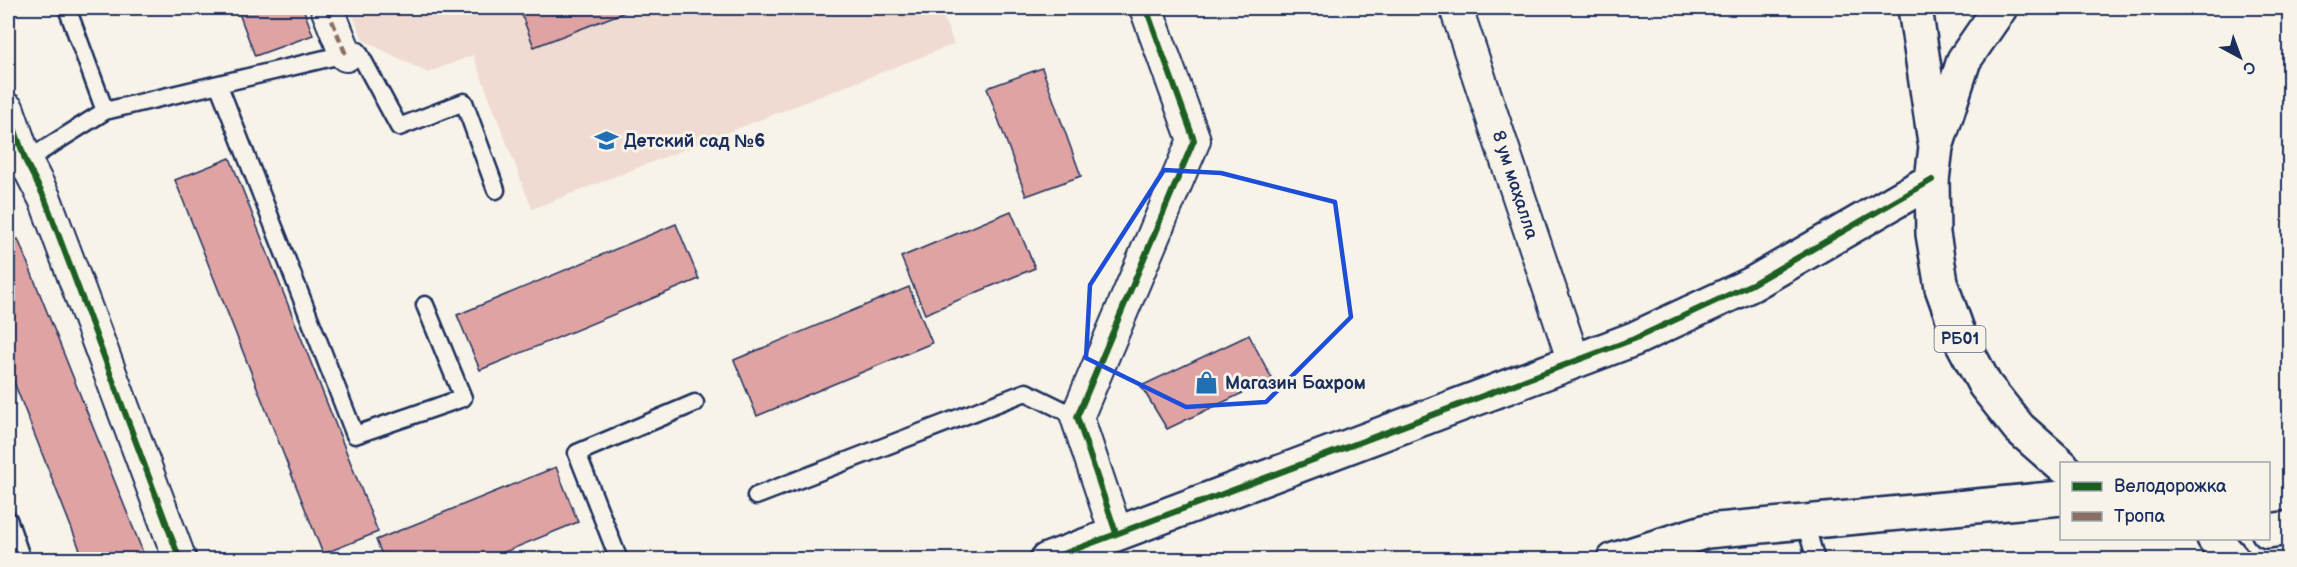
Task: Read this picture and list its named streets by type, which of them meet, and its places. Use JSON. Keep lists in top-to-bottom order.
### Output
{
  "streets": {
    "main road": ["РБ01"],
    "street": ["8 ум маҳалла"]
  },
  "places": {
    "school or university": ["Детский сад №6"],
    "shop": ["Магазин Бахром"]
  },
  "legend": ["Велодорожка", "Тропа"],
  "north": "bottom right"
}
